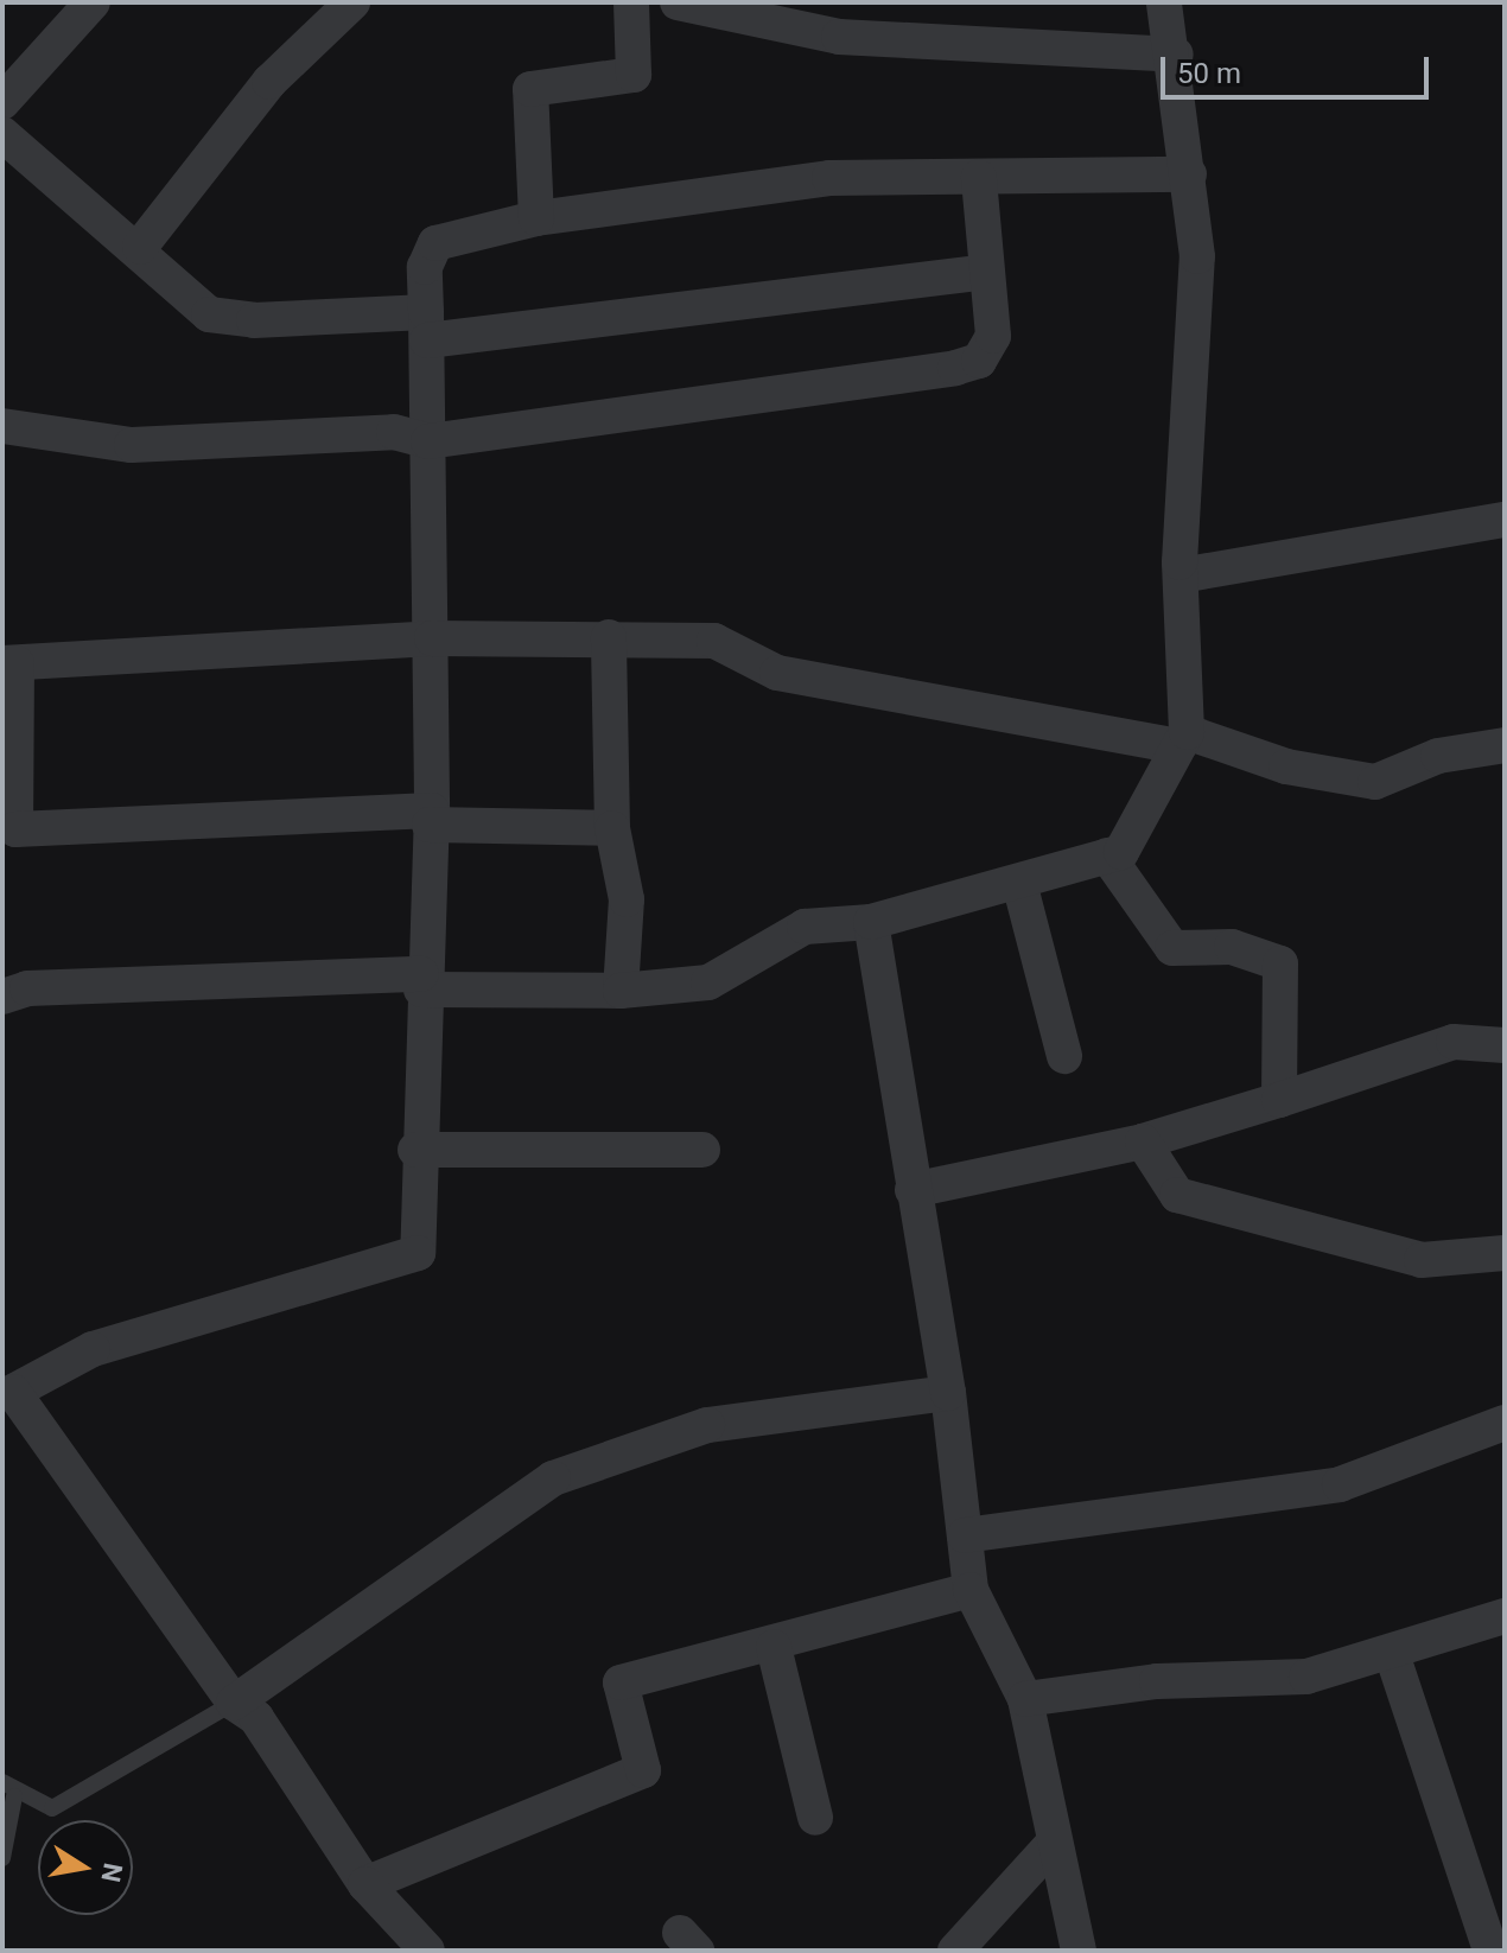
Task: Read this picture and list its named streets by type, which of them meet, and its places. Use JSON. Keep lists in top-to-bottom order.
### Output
{
  "scale_bar": "50 m",
  "north": "right"
}
